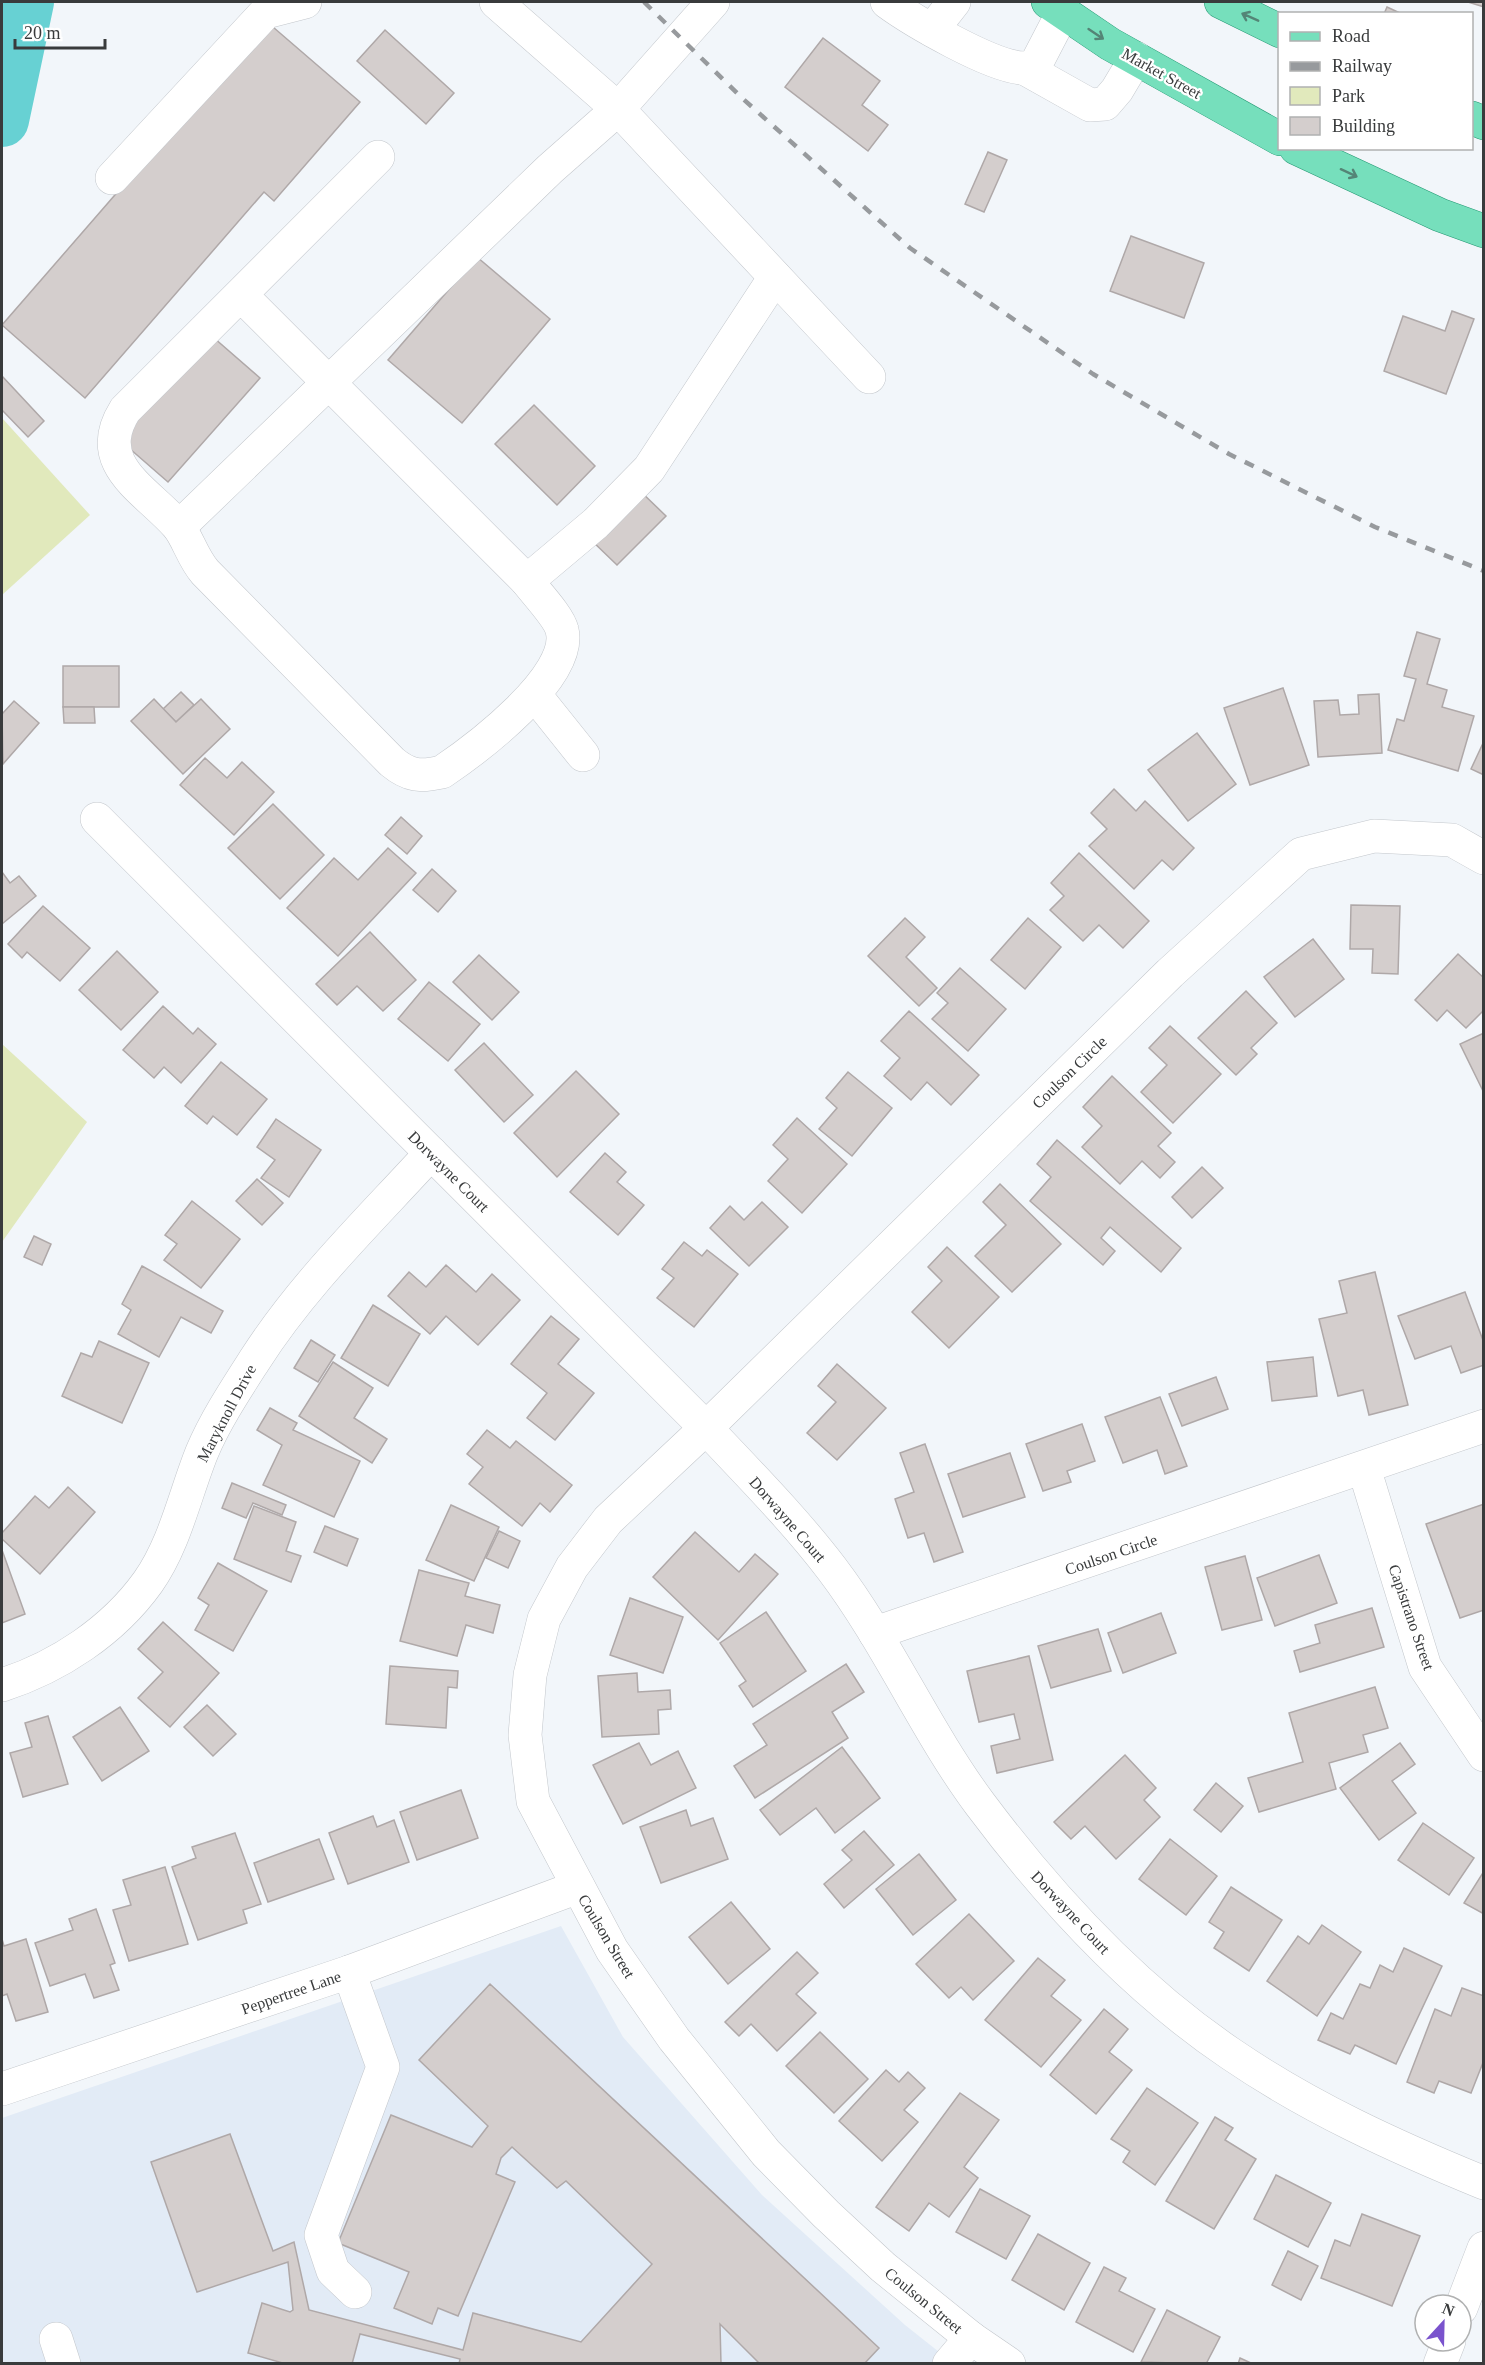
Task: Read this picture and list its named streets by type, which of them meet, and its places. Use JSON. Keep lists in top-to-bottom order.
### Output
{
  "streets": {
    "main road": ["Market Street"],
    "street": [
      "Coulson Circle",
      "Dorwayne Court",
      "Maryknoll Drive",
      "Capistrano Street",
      "Coulson Street",
      "Peppertree Lane"
    ]
  },
  "crossings": [
    ["Coulson Circle", "Dorwayne Court"],
    ["Coulson Circle", "Capistrano Street"],
    ["Coulson Circle", "Coulson Street"],
    ["Dorwayne Court", "Maryknoll Drive"],
    ["Dorwayne Court", "Coulson Street"],
    ["Coulson Street", "Peppertree Lane"]
  ],
  "one_way": ["Market Street"],
  "legend": [
    "Road",
    "Railway",
    "Park",
    "Building"
  ],
  "scale_bar": "20 m",
  "north": "top"
}
